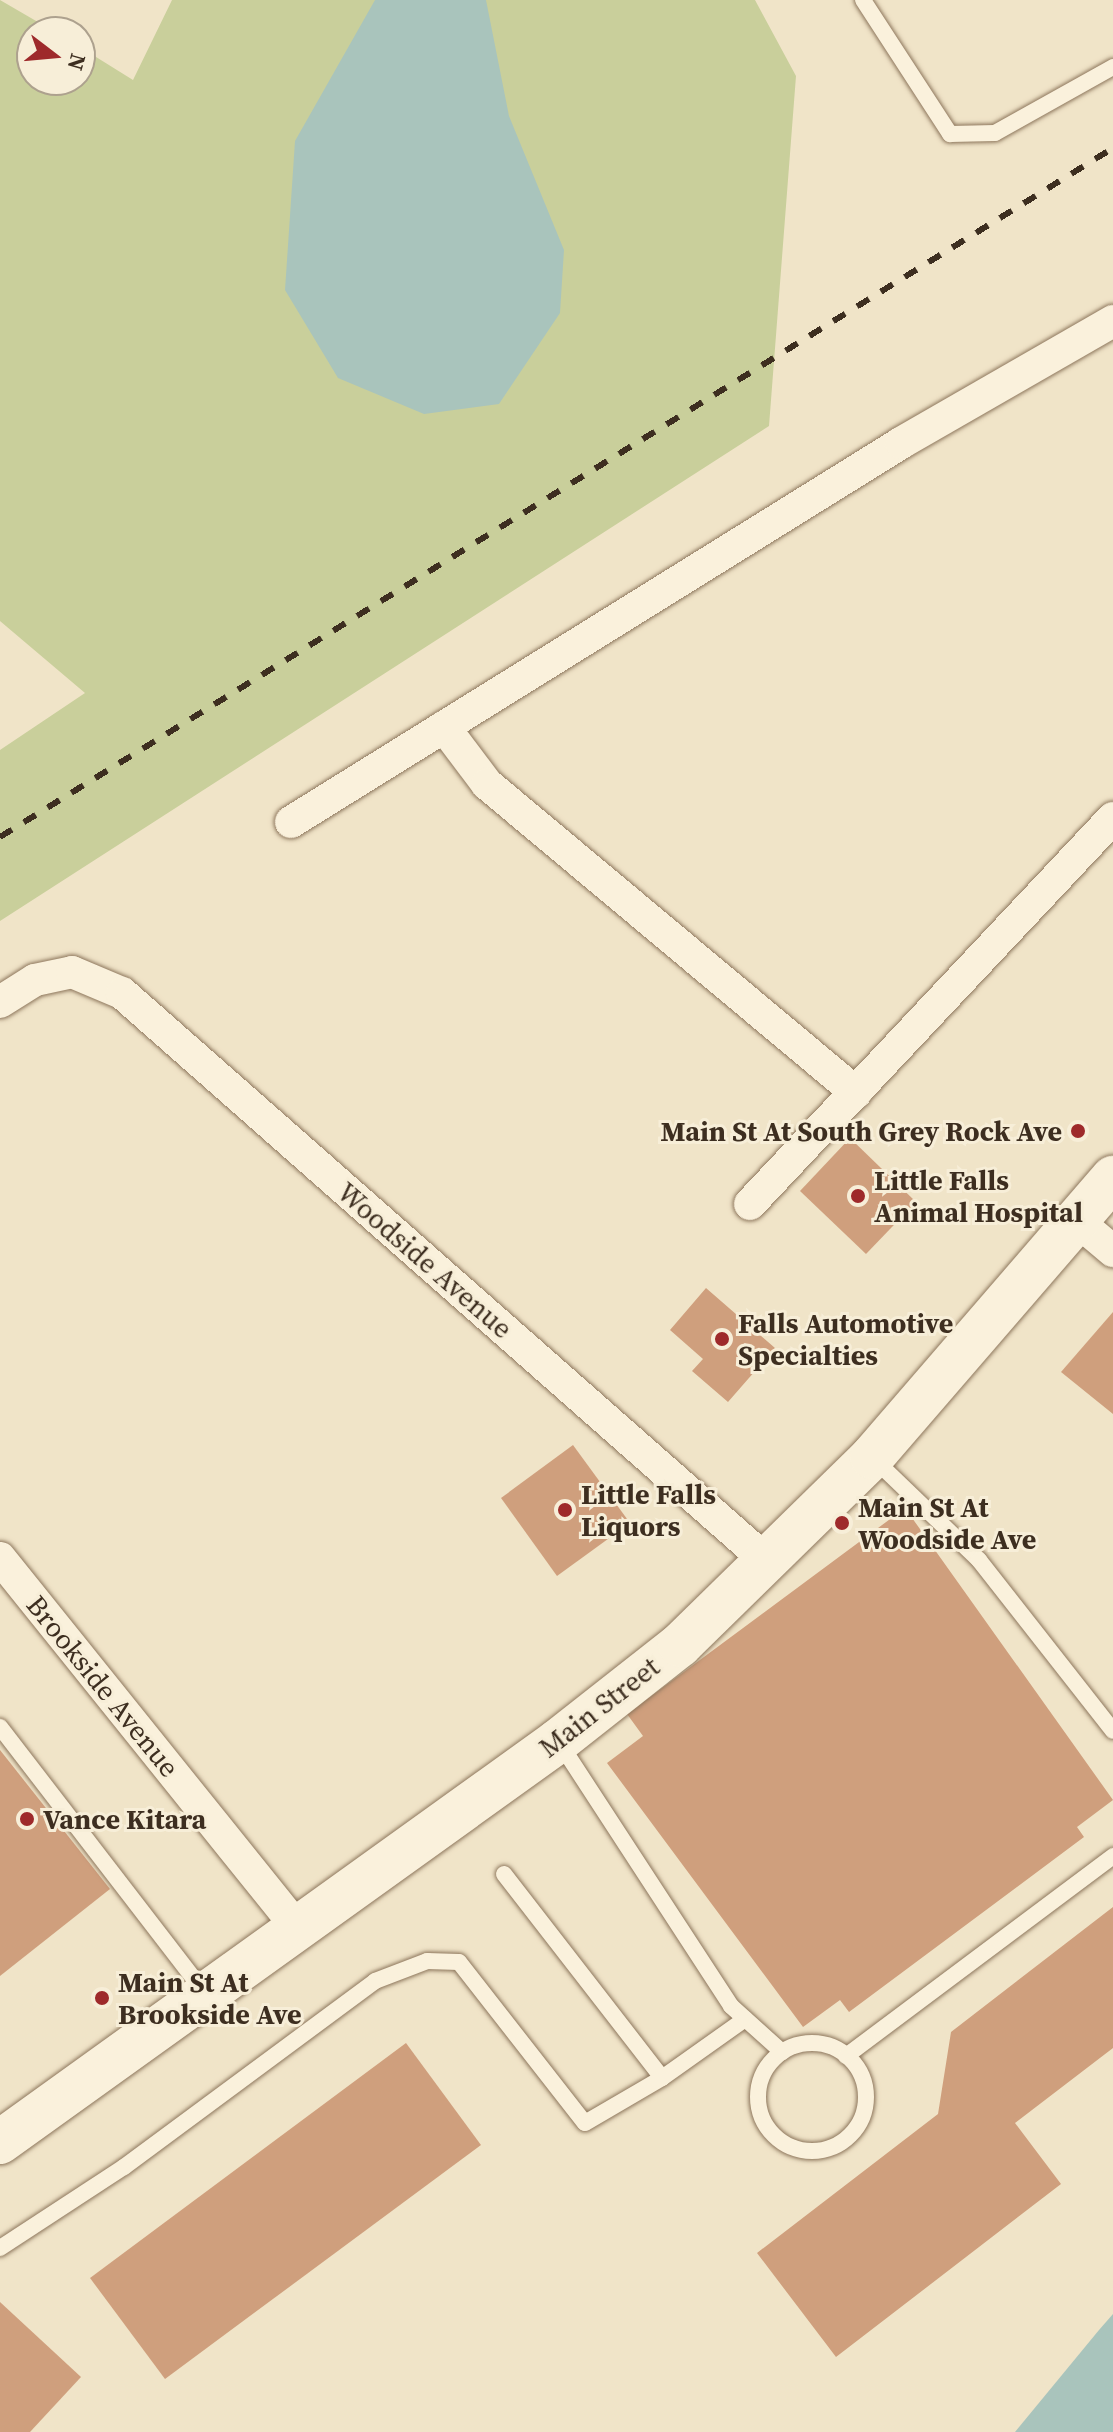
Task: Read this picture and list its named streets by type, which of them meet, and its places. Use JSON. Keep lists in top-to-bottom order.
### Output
{
  "streets": {
    "main road": ["Main Street"],
    "street": ["Woodside Avenue", "Brookside Avenue"]
  },
  "crossings": [
    ["Woodside Avenue", "Main Street"],
    ["Brookside Avenue", "Main Street"]
  ],
  "places": [
    "Main St At South Grey Rock Ave",
    "Little Falls Animal Hospital",
    "Falls Automotive Specialties",
    "Little Falls Liquors",
    "Main St At Woodside Ave",
    "Vance Kitara",
    "Main St At Brookside Ave"
  ],
  "north": "right"
}
